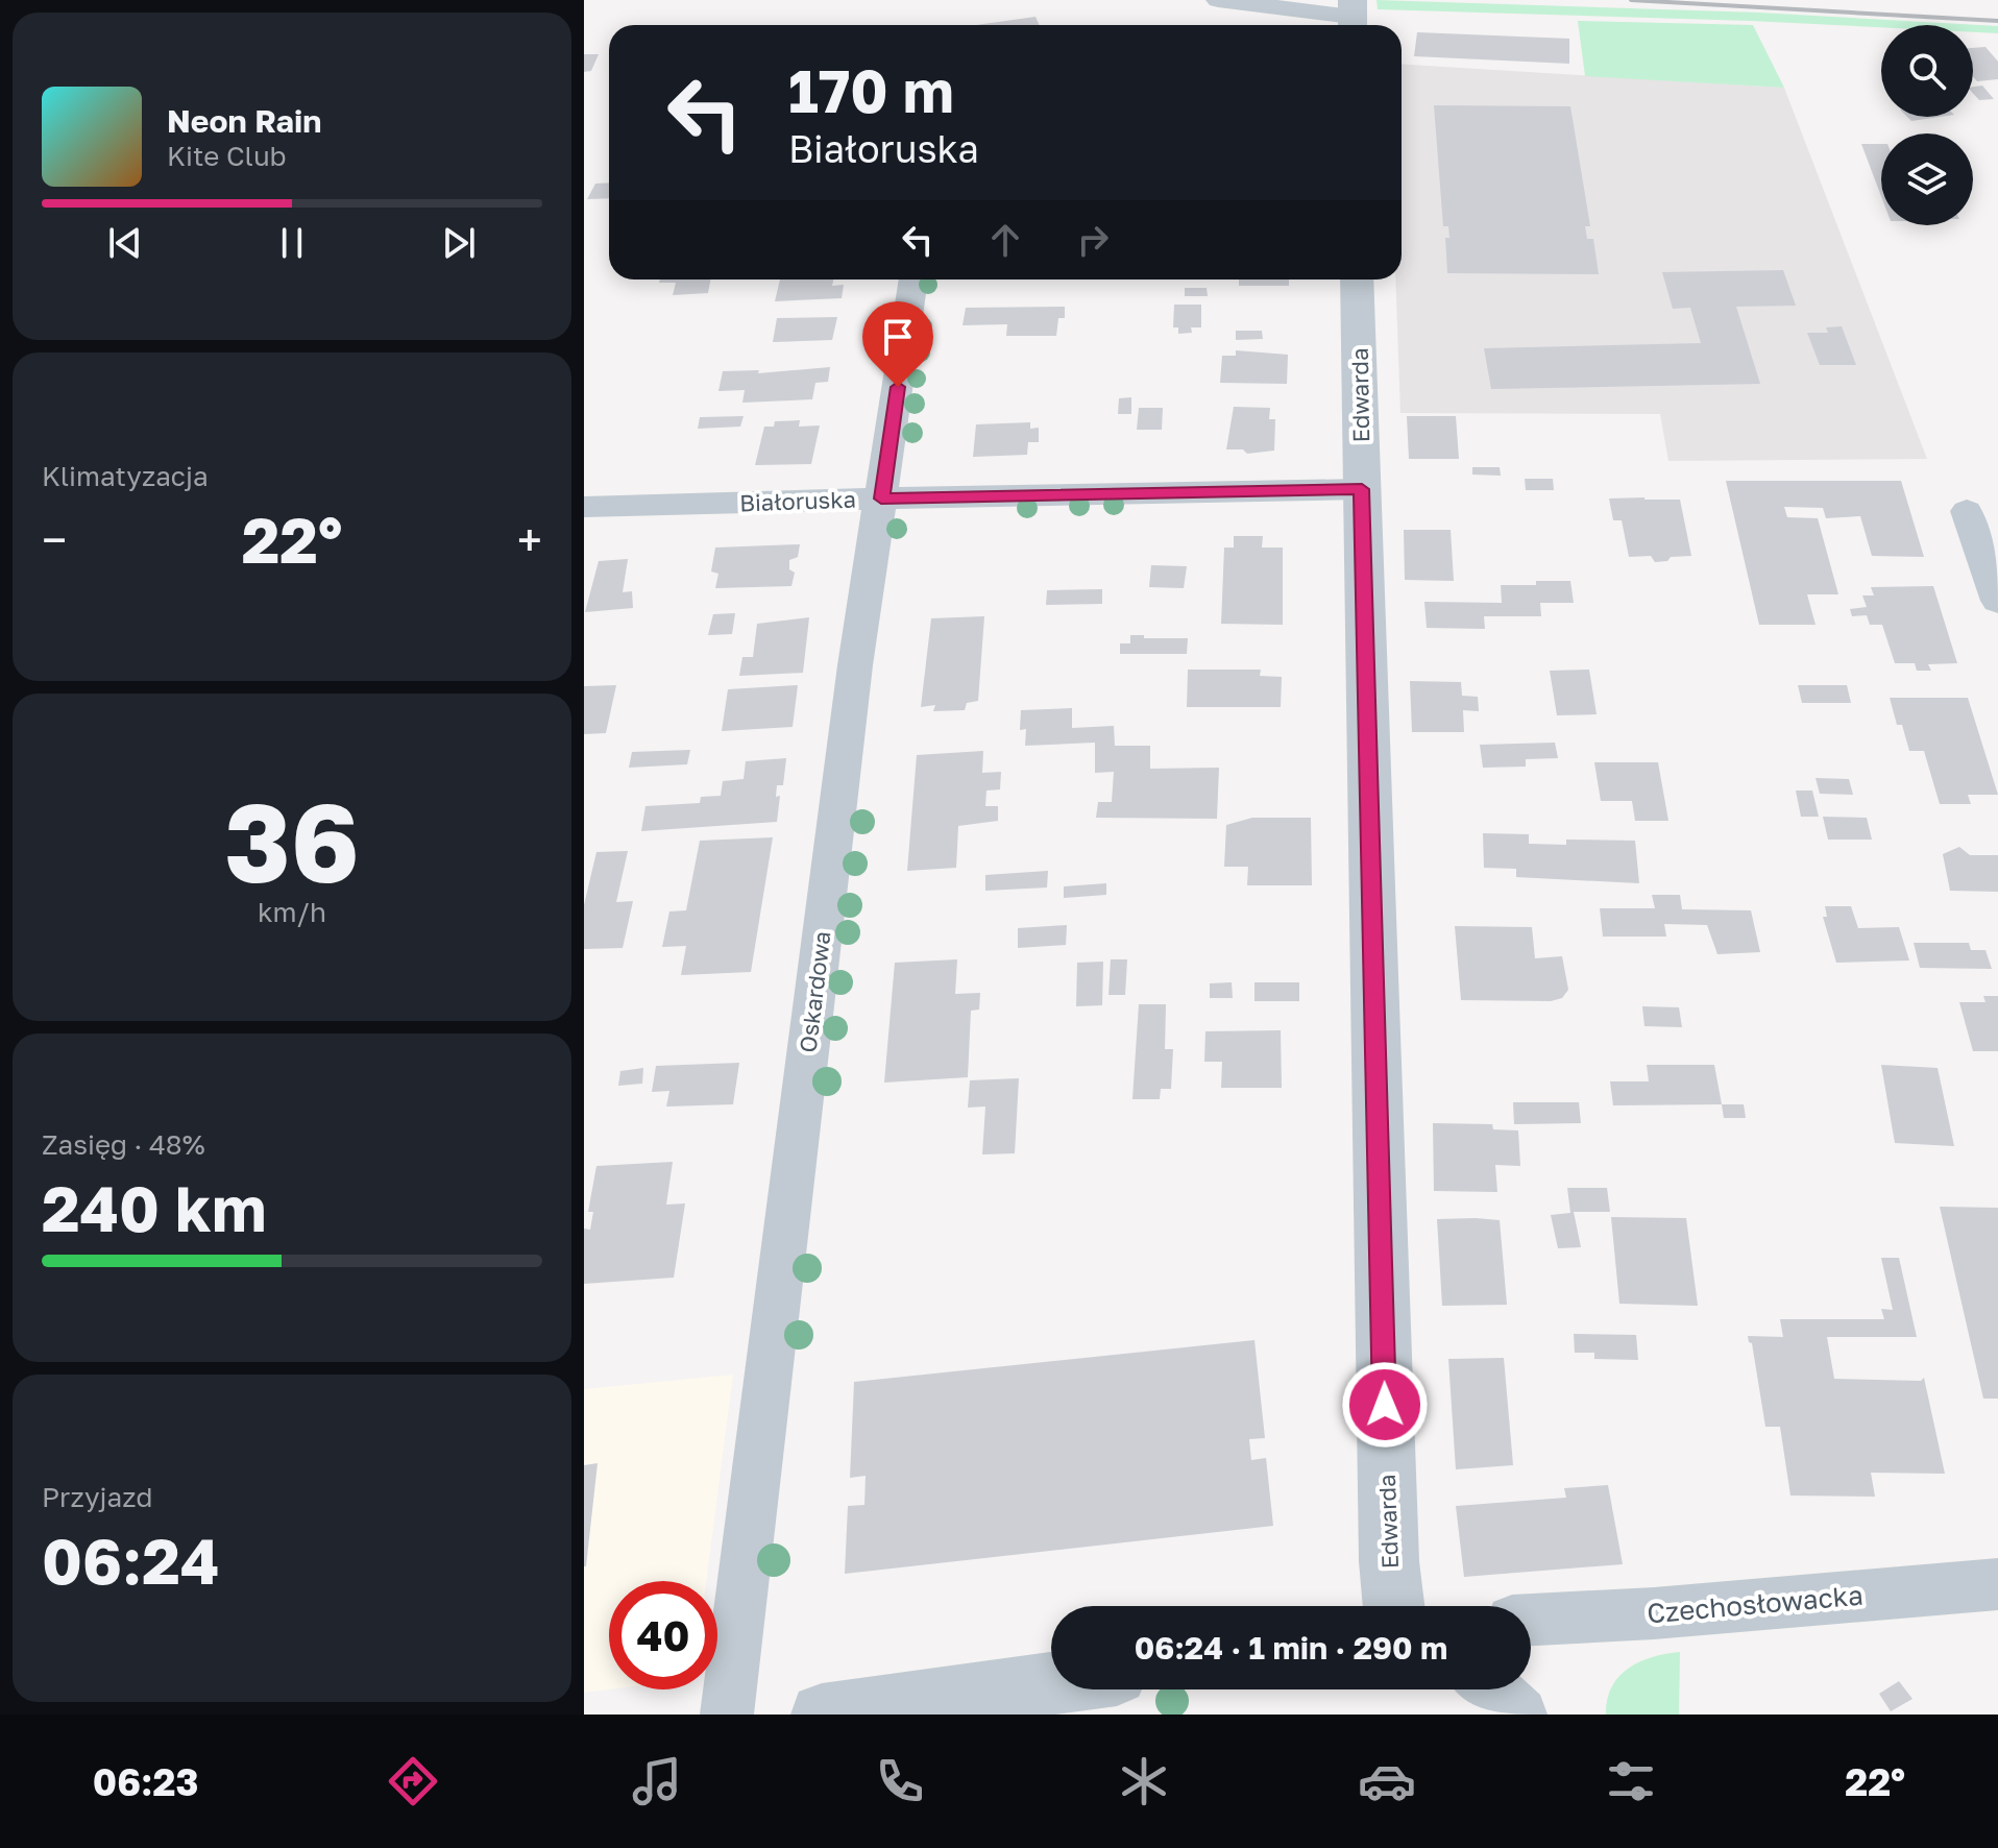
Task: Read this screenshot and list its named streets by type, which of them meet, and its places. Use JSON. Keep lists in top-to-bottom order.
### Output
{
  "streets": {
    "street": [
      "Edwarda",
      "Białoruska",
      "Oskardowa",
      "Czechosłowacka"
    ]
  },
  "crossings": [
    ["Edwarda", "Białoruska"],
    ["Białoruska", "Oskardowa"]
  ],
  "page": {
    "turn": ["170 m", "Białoruska"],
    "song": ["Neon Rain", "Kite Club"],
    "tile": [
      "Klimatyzacja",
      ["36", "km/h"],
      ["Zasięg · 48%", "240 km"],
      ["Przyjazd", "06:24"]
    ],
    "heat": ["−", "22°", "+"],
    "limit": "40",
    "trip": "06:24 · 1 min · 290 m",
    "tabs": ["06:23", "22°"]
  }
}
